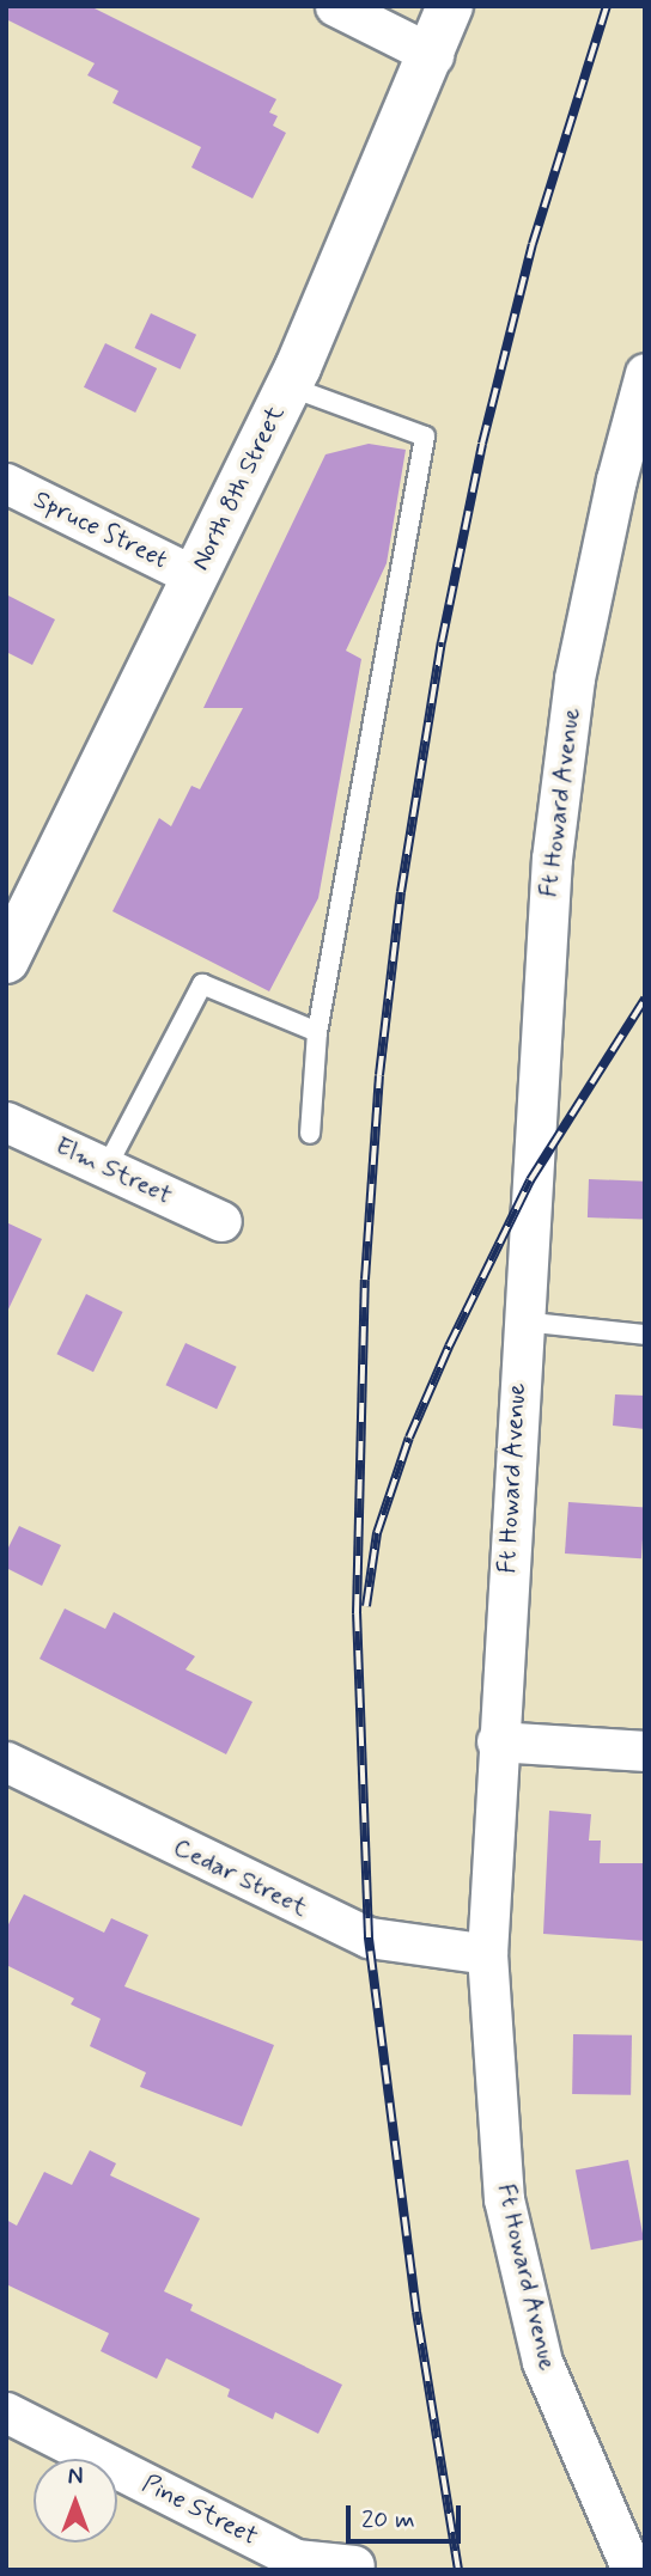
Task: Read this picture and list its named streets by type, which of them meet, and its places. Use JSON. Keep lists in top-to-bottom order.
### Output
{
  "streets": {
    "main road": ["North 8th Street"],
    "street": [
      "Spruce Street",
      "Ft Howard Avenue",
      "Elm Street",
      "Cedar Street",
      "Pine Street"
    ]
  },
  "crossings": [
    ["North 8th Street", "Spruce Street"],
    ["Ft Howard Avenue", "Cedar Street"]
  ],
  "scale_bar": "20 m",
  "north": "top"
}
